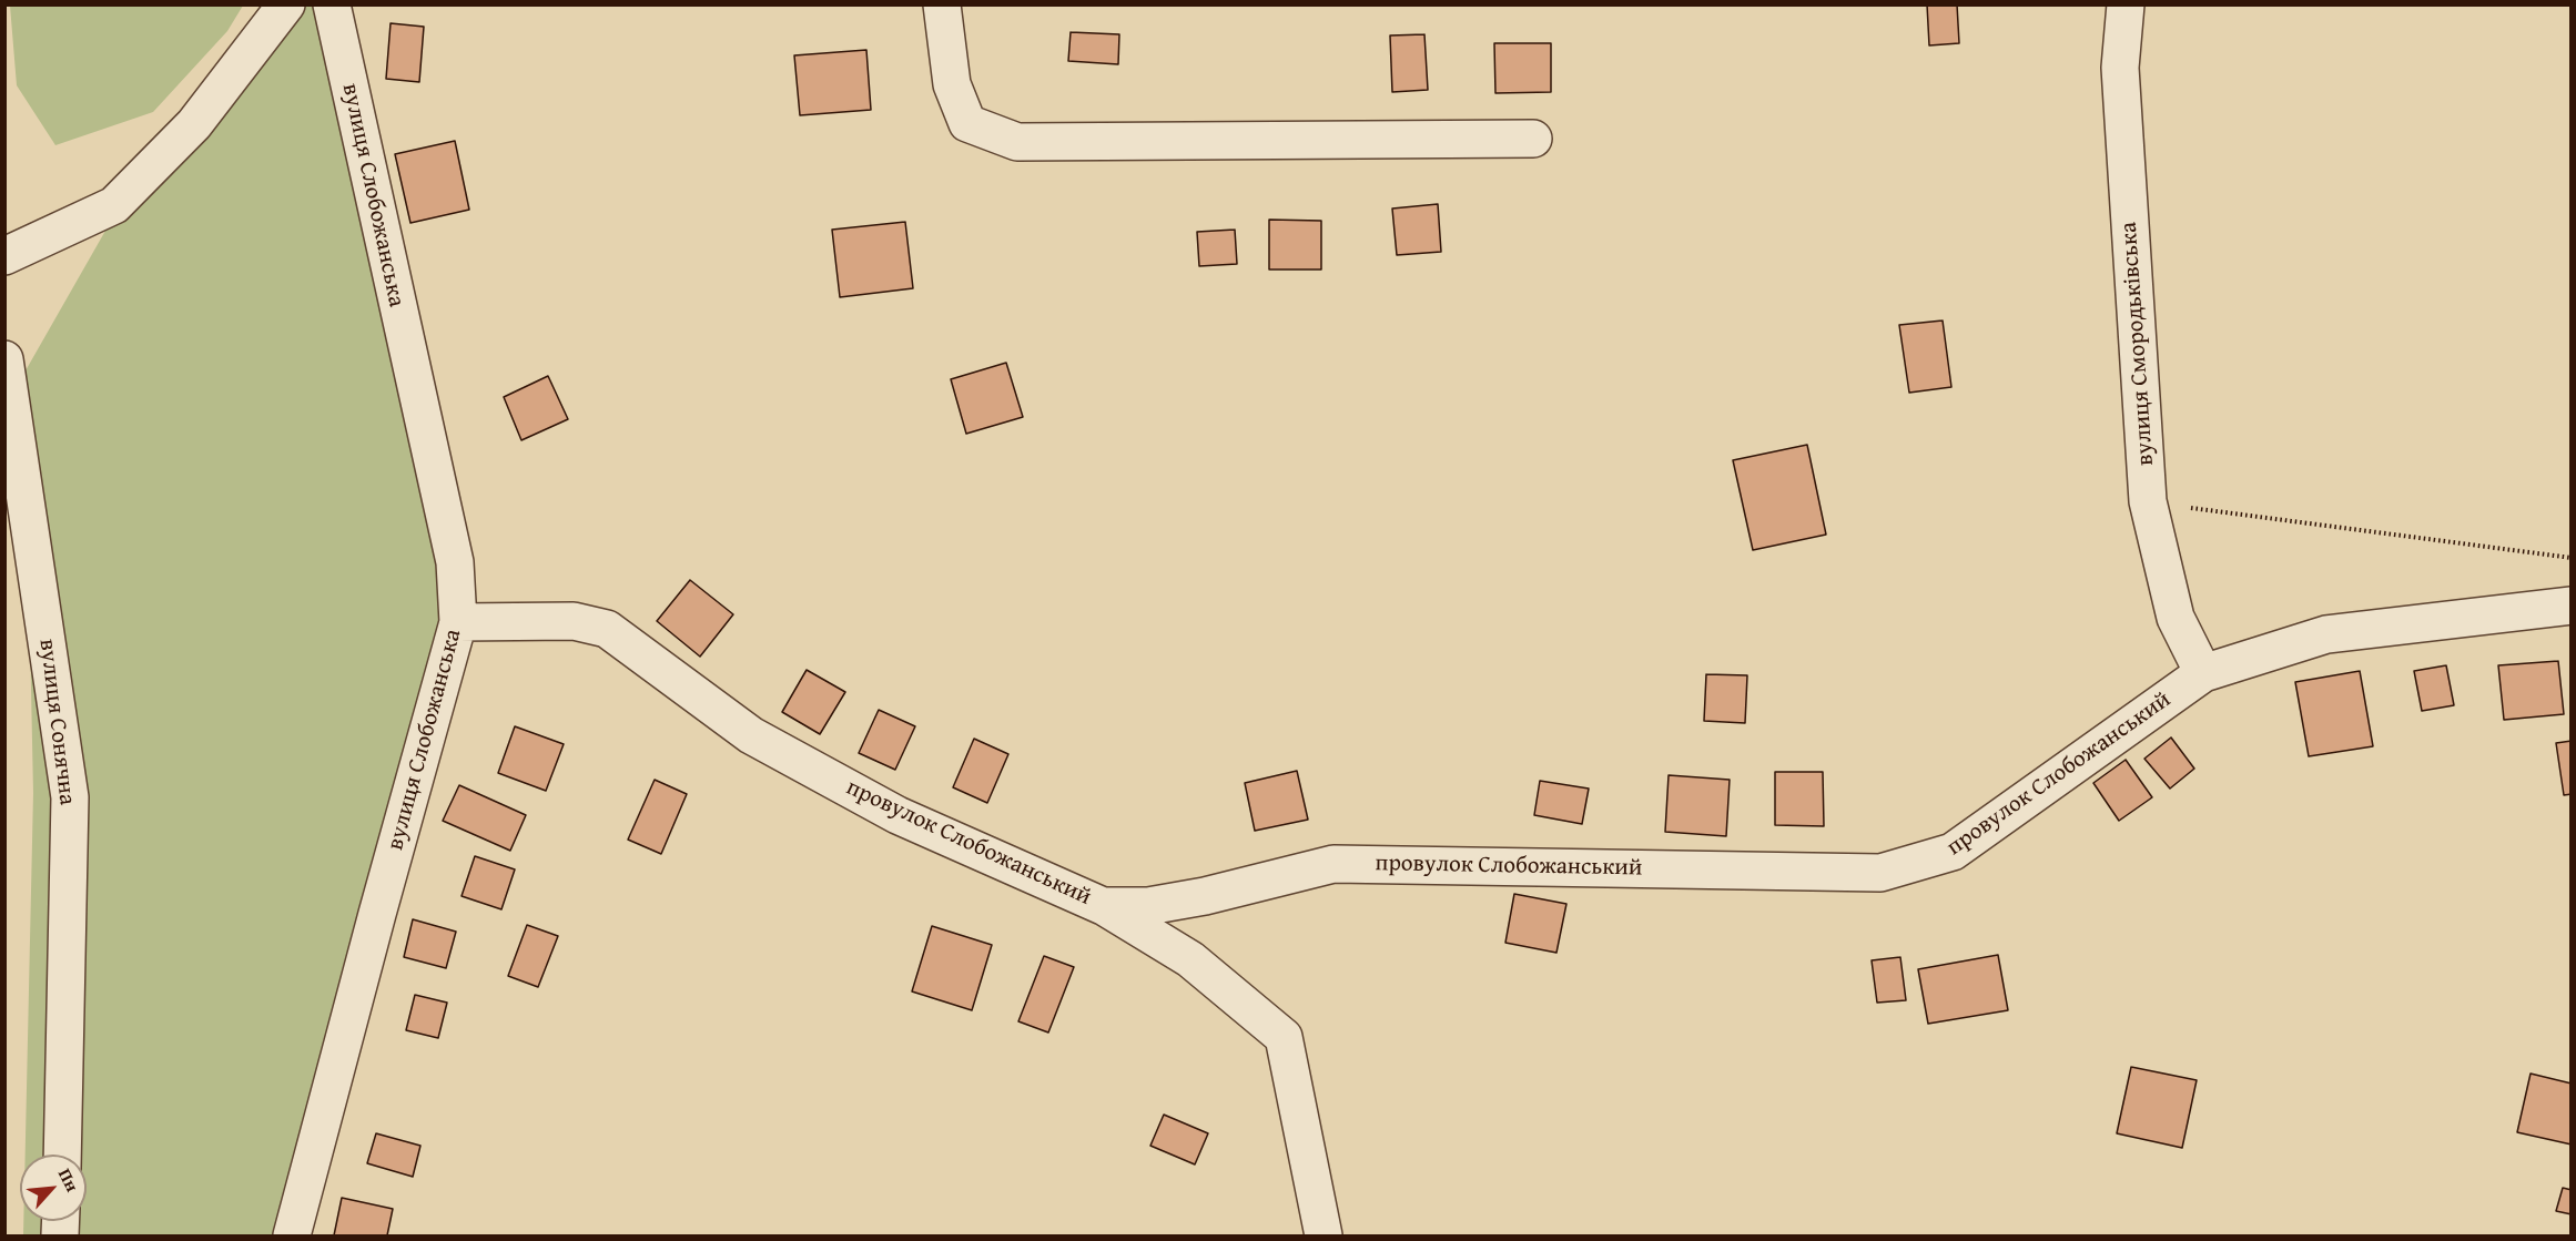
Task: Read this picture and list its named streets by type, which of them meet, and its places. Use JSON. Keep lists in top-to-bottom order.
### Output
{
  "streets": {
    "street": [
      "вулиця Слобожанська",
      "вулиця Смородьківська",
      "вулиця Сонячна",
      "провулок Слобожанський"
    ]
  },
  "crossings": [
    ["вулиця Слобожанська", "провулок Слобожанський"],
    ["вулиця Смородьківська", "провулок Слобожанський"]
  ],
  "north": "top right"
}
